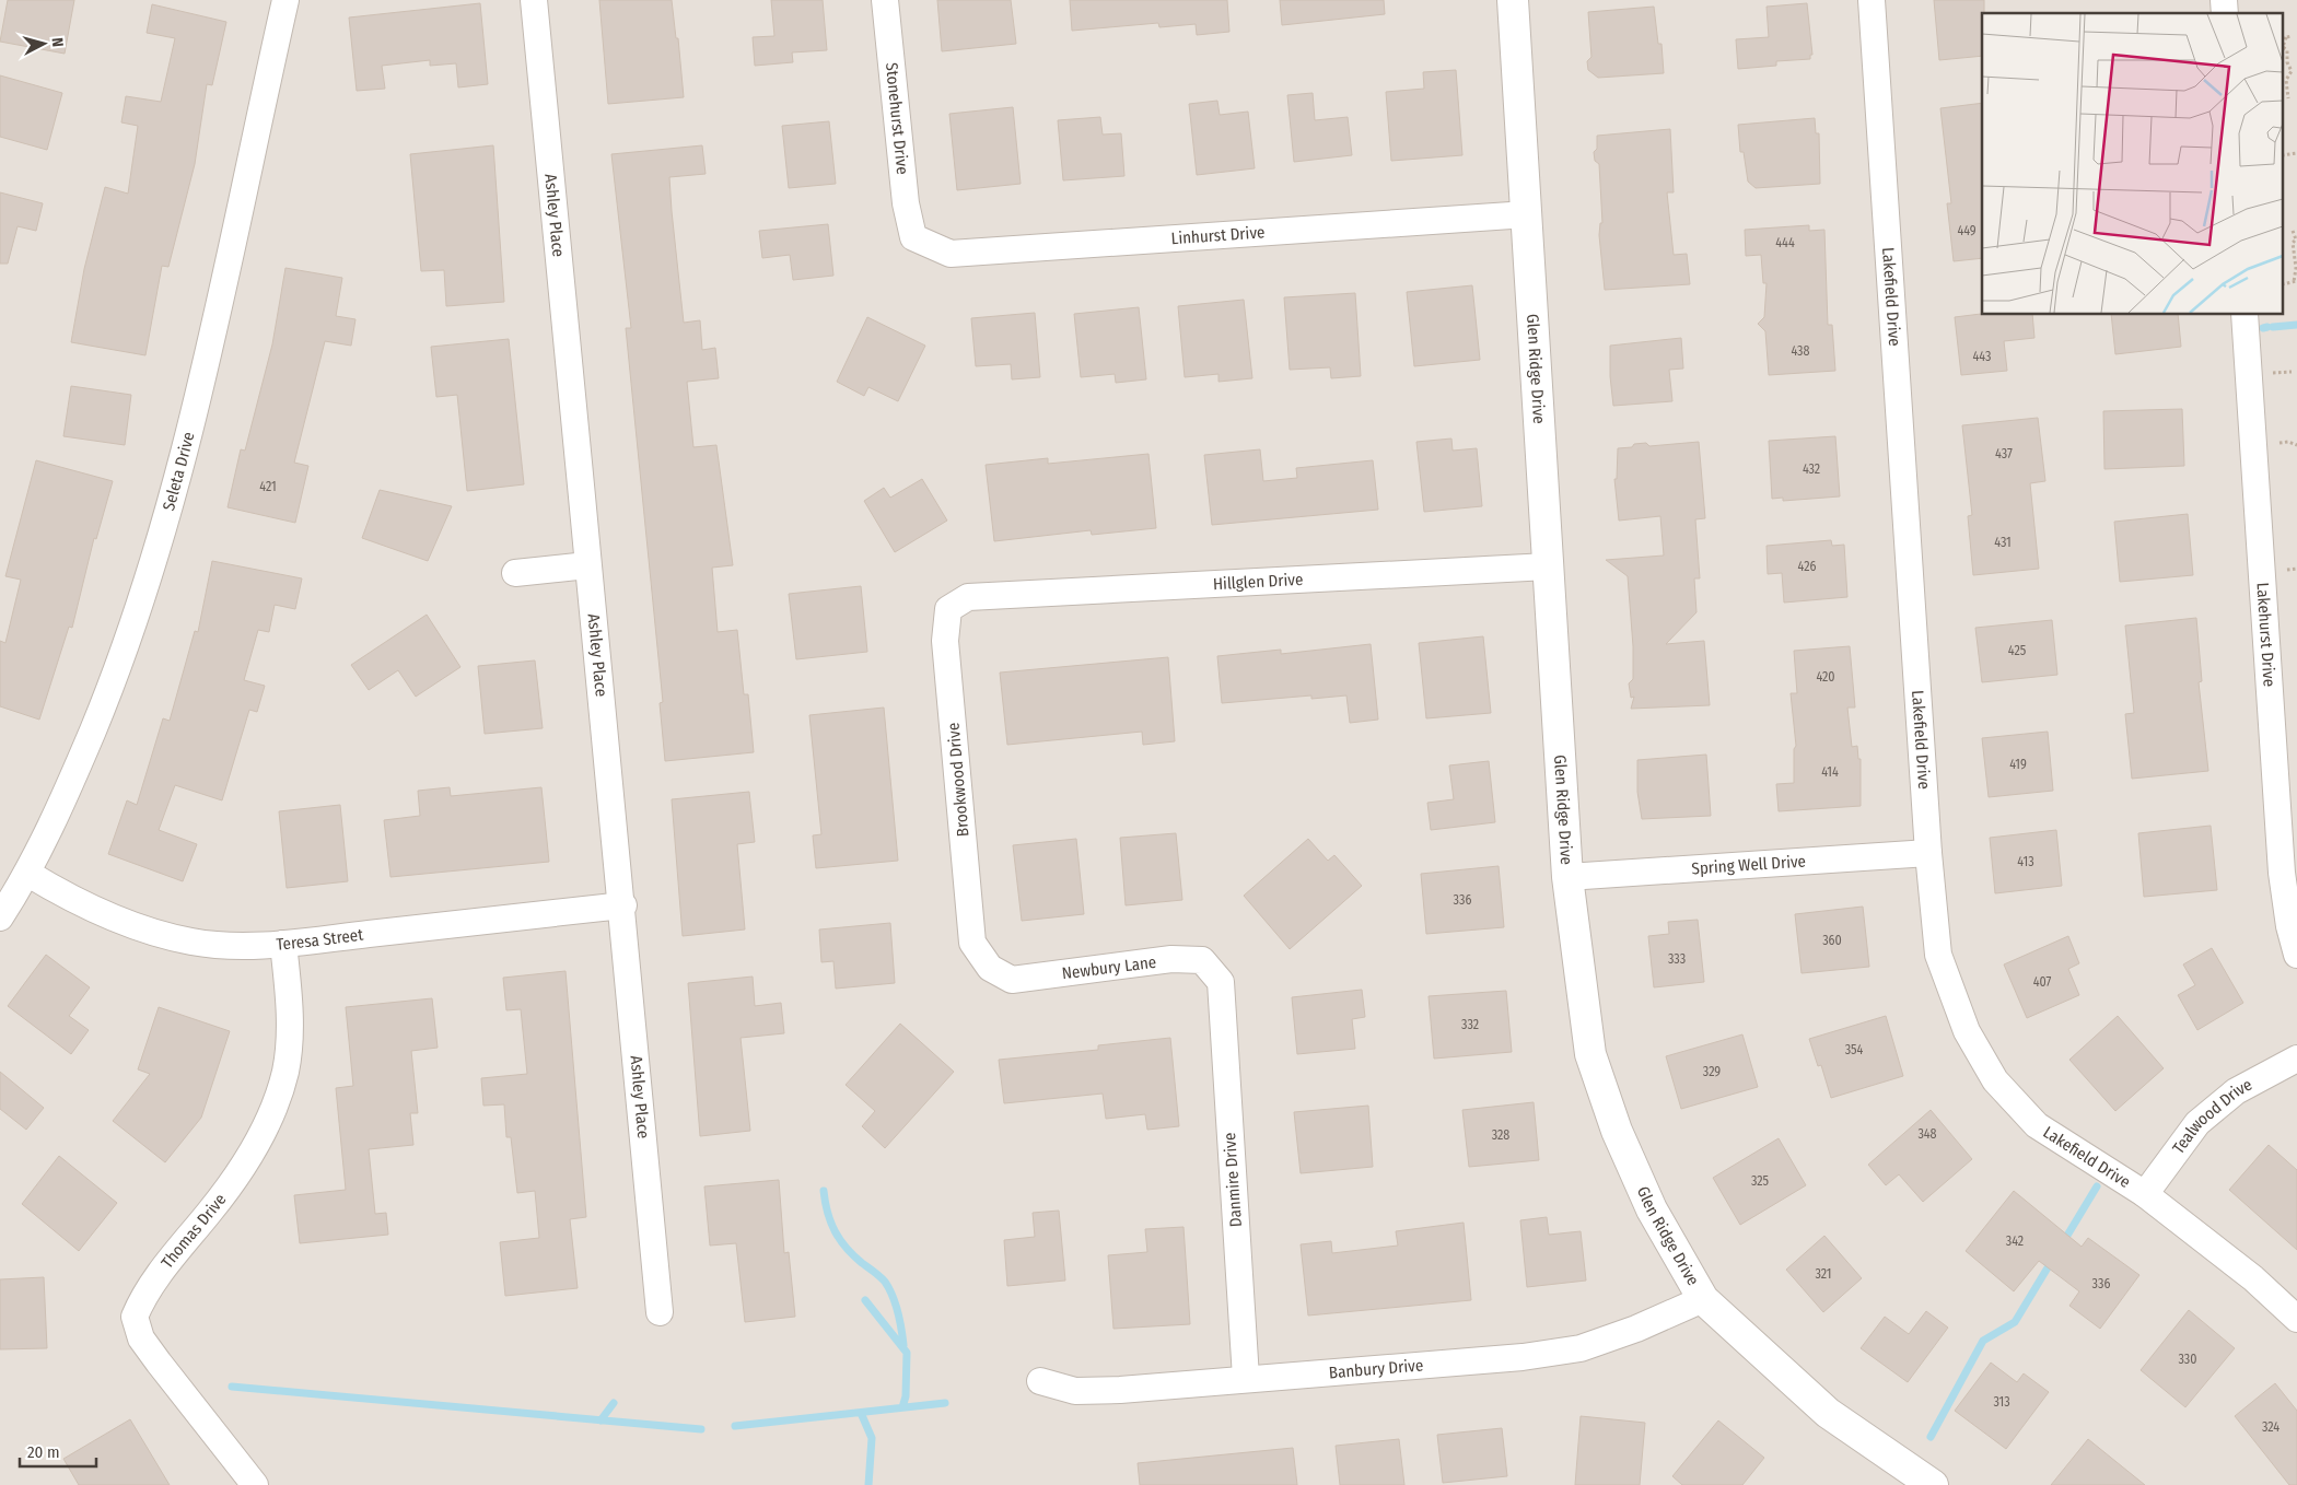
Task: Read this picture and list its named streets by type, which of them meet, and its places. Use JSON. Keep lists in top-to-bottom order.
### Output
{
  "streets": {
    "street": [
      "Stonehurst Drive",
      "Ashley Place",
      "Linhurst Drive",
      "Lakefield Drive",
      "Glen Ridge Drive",
      "Seleta Drive",
      "Hillglen Drive",
      "Lakehurst Drive",
      "Brookwood Drive",
      "Spring Well Drive",
      "Teresa Street",
      "Newbury Lane",
      "Tealwood Drive",
      "Danmire Drive",
      "Thomas Drive",
      "Banbury Drive"
    ]
  },
  "crossings": [
    ["Stonehurst Drive", "Linhurst Drive"],
    ["Ashley Place", "Teresa Street"],
    ["Linhurst Drive", "Glen Ridge Drive"],
    ["Lakefield Drive", "Spring Well Drive"],
    ["Lakefield Drive", "Tealwood Drive"],
    ["Glen Ridge Drive", "Hillglen Drive"],
    ["Glen Ridge Drive", "Spring Well Drive"],
    ["Glen Ridge Drive", "Banbury Drive"],
    ["Seleta Drive", "Teresa Street"],
    ["Hillglen Drive", "Brookwood Drive"],
    ["Brookwood Drive", "Newbury Lane"],
    ["Teresa Street", "Thomas Drive"],
    ["Newbury Lane", "Danmire Drive"],
    ["Danmire Drive", "Banbury Drive"]
  ],
  "house_numbers": [
    "449",
    "444",
    "438",
    "443",
    "437",
    "432",
    "421",
    "431",
    "426",
    "425",
    "420",
    "419",
    "414",
    "413",
    "336",
    "360",
    "333",
    "407",
    "332",
    "354",
    "329",
    "348",
    "328",
    "325",
    "342",
    "321",
    "336",
    "330",
    "313",
    "324"
  ],
  "scale_bar": "20 m",
  "north": "right"
}
